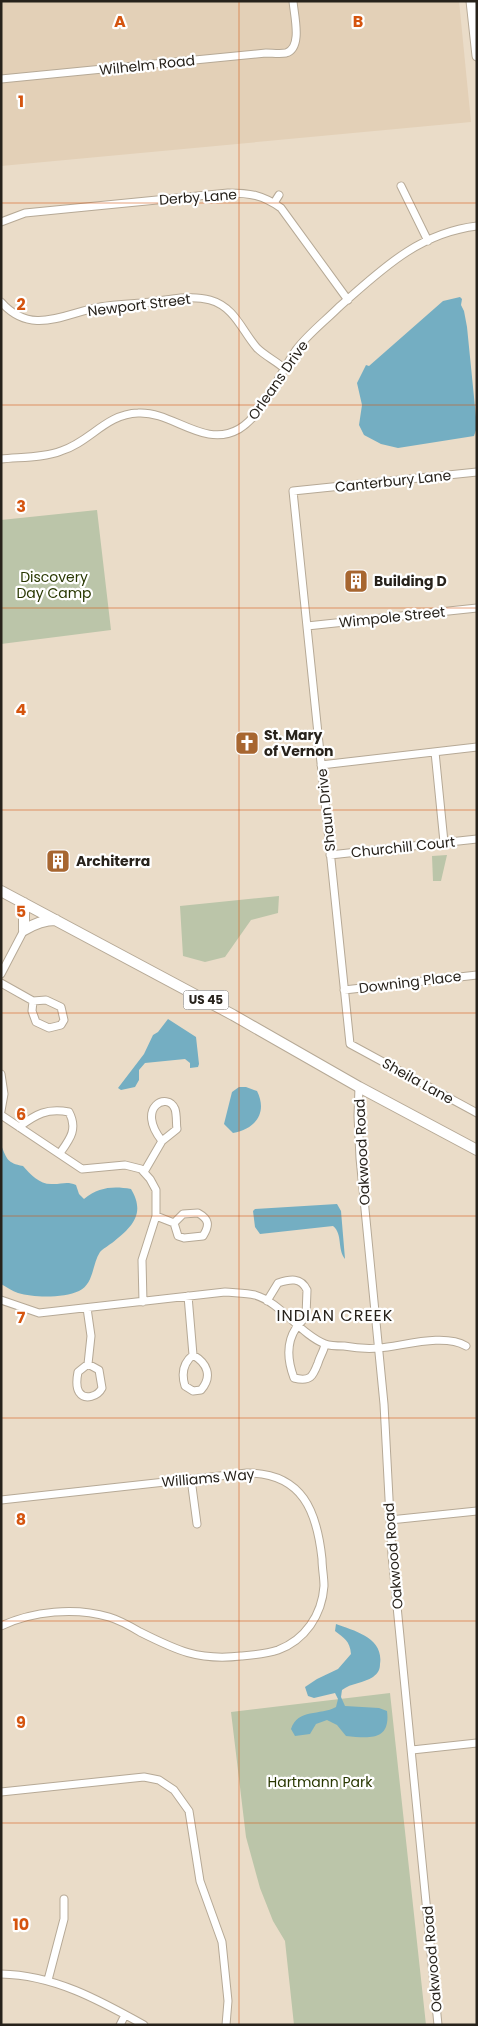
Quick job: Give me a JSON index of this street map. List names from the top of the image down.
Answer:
{
  "streets": {
    "main road": ["US 45"],
    "street": [
      "Wilhelm Road",
      "Derby Lane",
      "Newport Street",
      "Orleans Drive",
      "Canterbury Lane",
      "Wimpole Street",
      "Shaun Drive",
      "Churchill Court",
      "Downing Place",
      "Sheila Lane",
      "Oakwood Road",
      "Williams Way"
    ]
  },
  "crossings": [
    ["Derby Lane", "Orleans Drive"],
    ["Newport Street", "Orleans Drive"],
    ["Canterbury Lane", "Shaun Drive"],
    ["Wimpole Street", "Shaun Drive"],
    ["Shaun Drive", "Churchill Court"],
    ["Shaun Drive", "Downing Place"],
    ["Shaun Drive", "Sheila Lane"],
    ["US 45", "Oakwood Road"]
  ],
  "districts": ["INDIAN CREEK"],
  "parks": ["Discovery Day Camp", "Hartmann Park"],
  "places": {
    "building": ["Building D", "Architerra"],
    "church": ["St. Mary of Vernon"]
  },
  "grid": {
    "columns": ["A", "B"],
    "rows": [
      "1",
      "2",
      "3",
      "4",
      "5",
      "6",
      "7",
      "8",
      "9",
      "10"
    ]
  }
}
